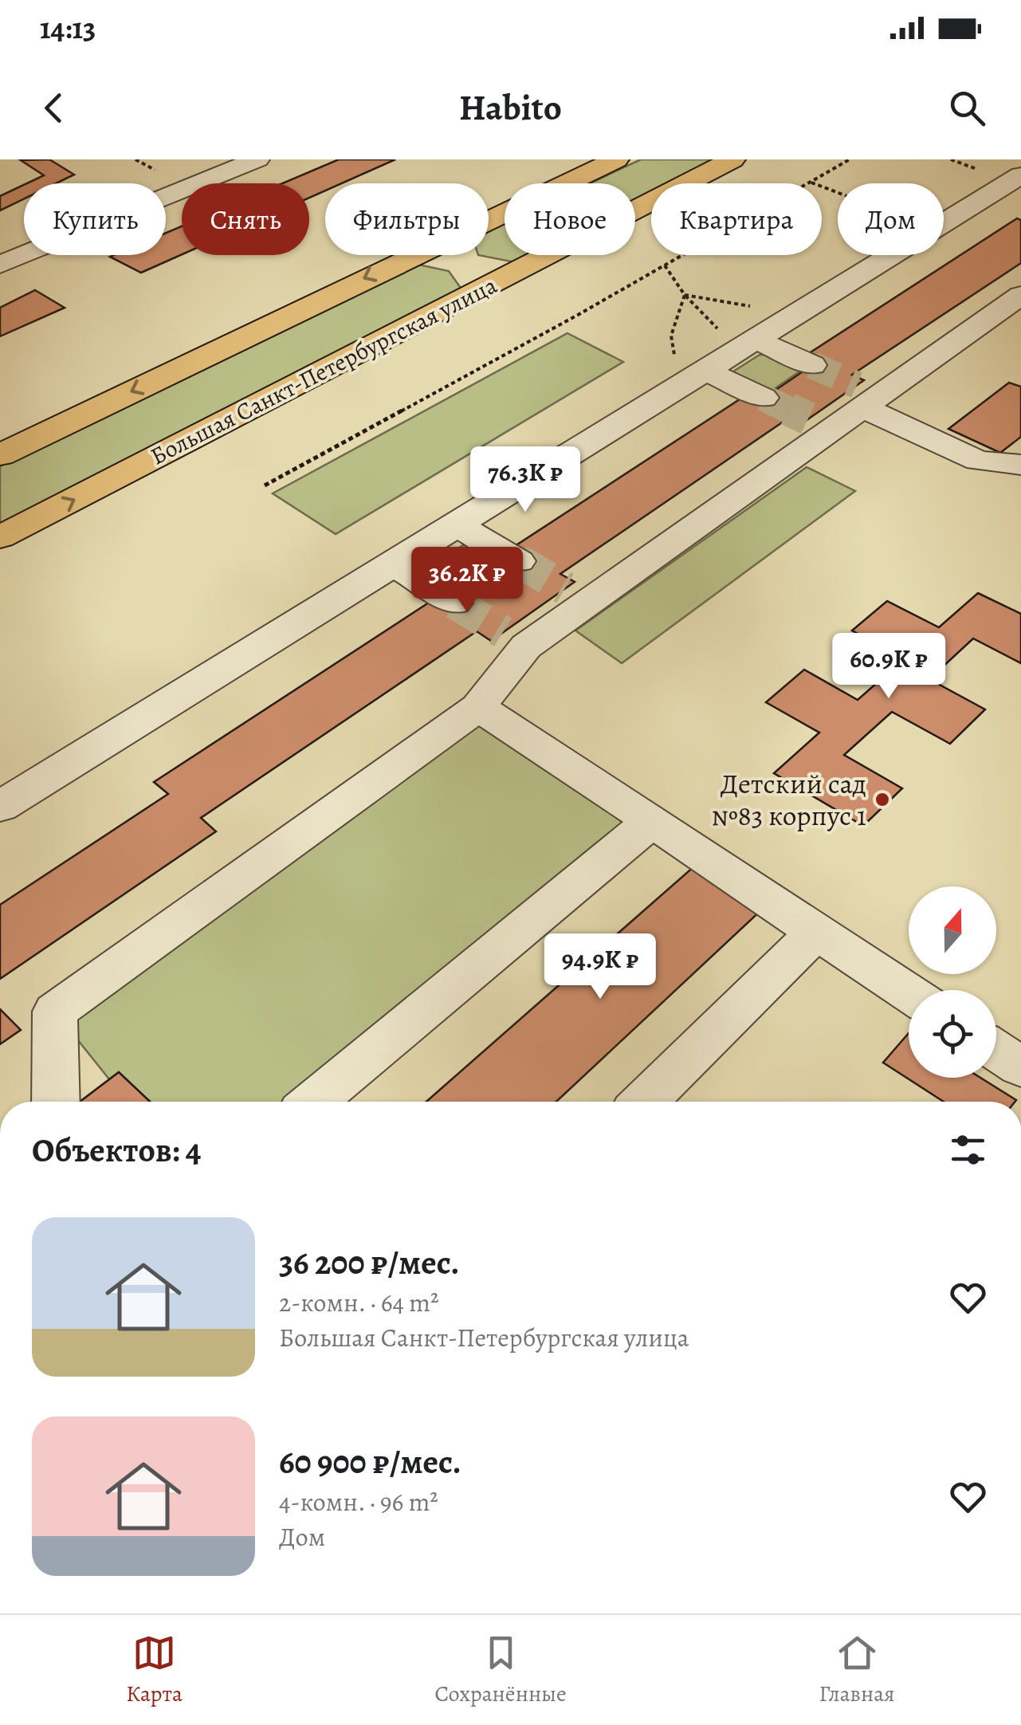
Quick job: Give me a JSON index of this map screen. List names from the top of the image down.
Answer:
{
  "streets": {
    "main road": ["Большая Санкт-Петербургская улица"]
  },
  "places": ["Детский сад №83 корпус 1"],
  "north": "top",
  "page": {
    "status": "14:13",
    "header": "Habito",
    "chip": [
      "Купить",
      "Снять",
      "Фильтры",
      "Новое",
      "Квартира",
      "Дом"
    ],
    "price": [
      "76.3K ₽",
      "36.2K ₽",
      "60.9K ₽",
      "94.9K ₽"
    ],
    "heading": "Объектов: 4",
    "list": [
      {
        "name": "36 200 ₽/мес.",
        "note": "2-комн. · 64 m² · Большая Санкт-Петербургская улица"
      },
      {
        "name": "60 900 ₽/мес.",
        "note": "4-комн. · 96 m² · Дом"
      }
    ],
    "tabs": ["Карта", "Сохранённые", "Главная"]
  }
}
